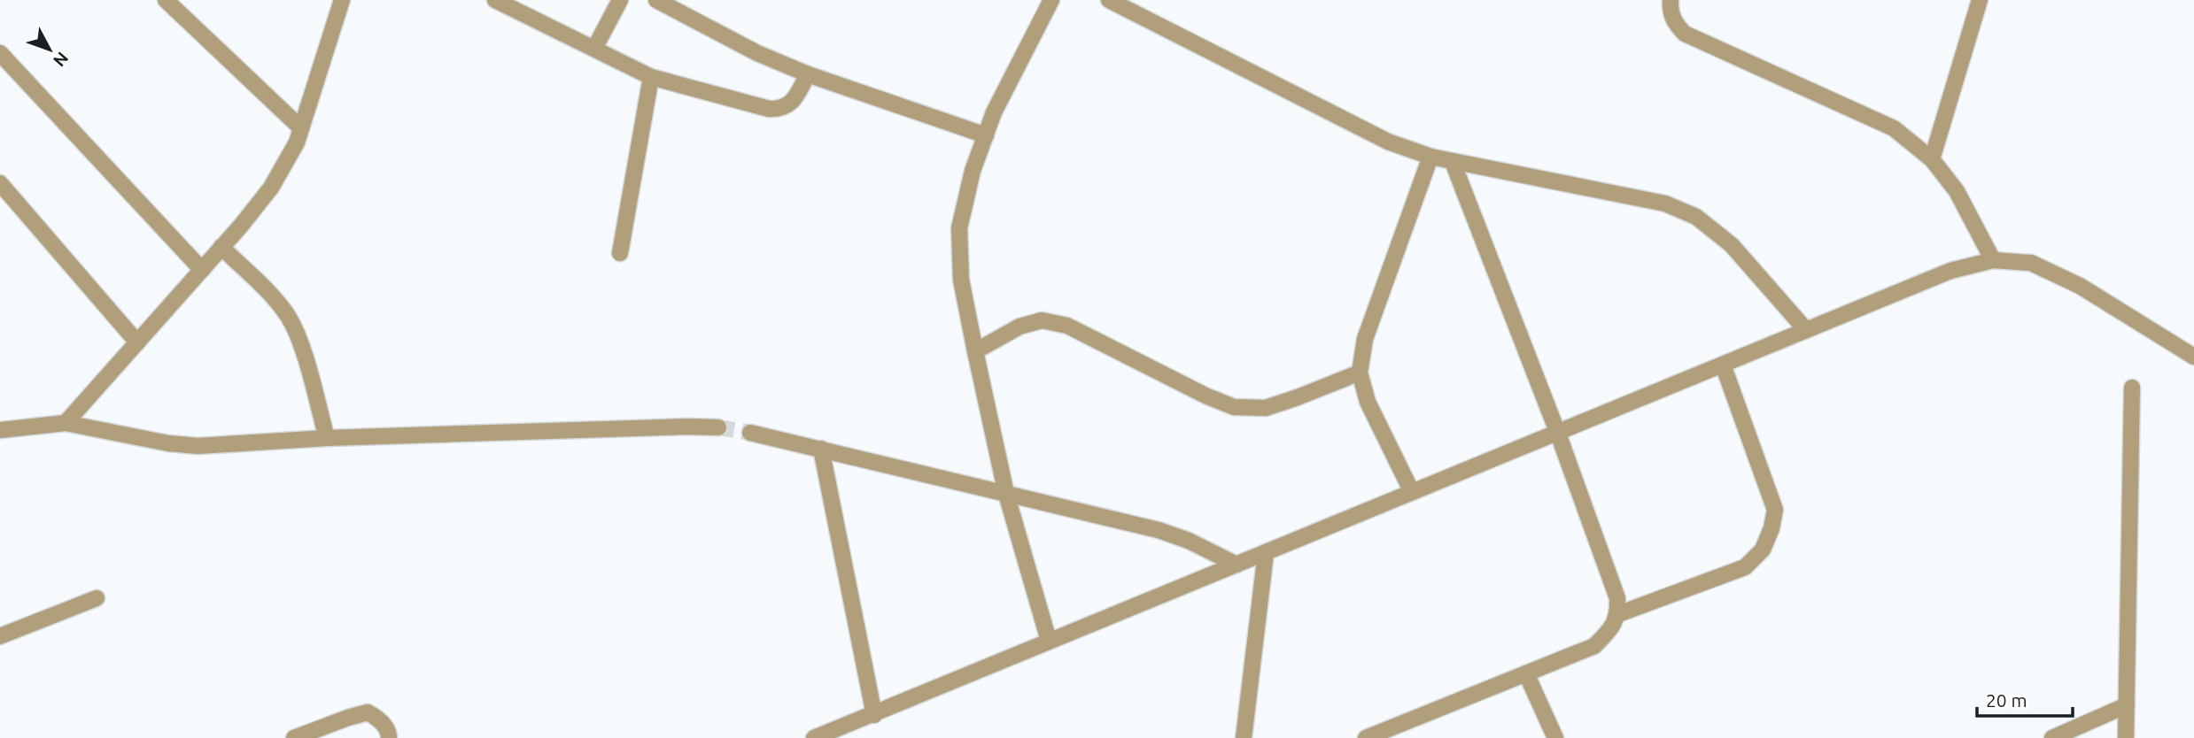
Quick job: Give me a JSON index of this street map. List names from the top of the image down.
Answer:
{
  "scale_bar": "20 m",
  "north": "bottom right"
}
